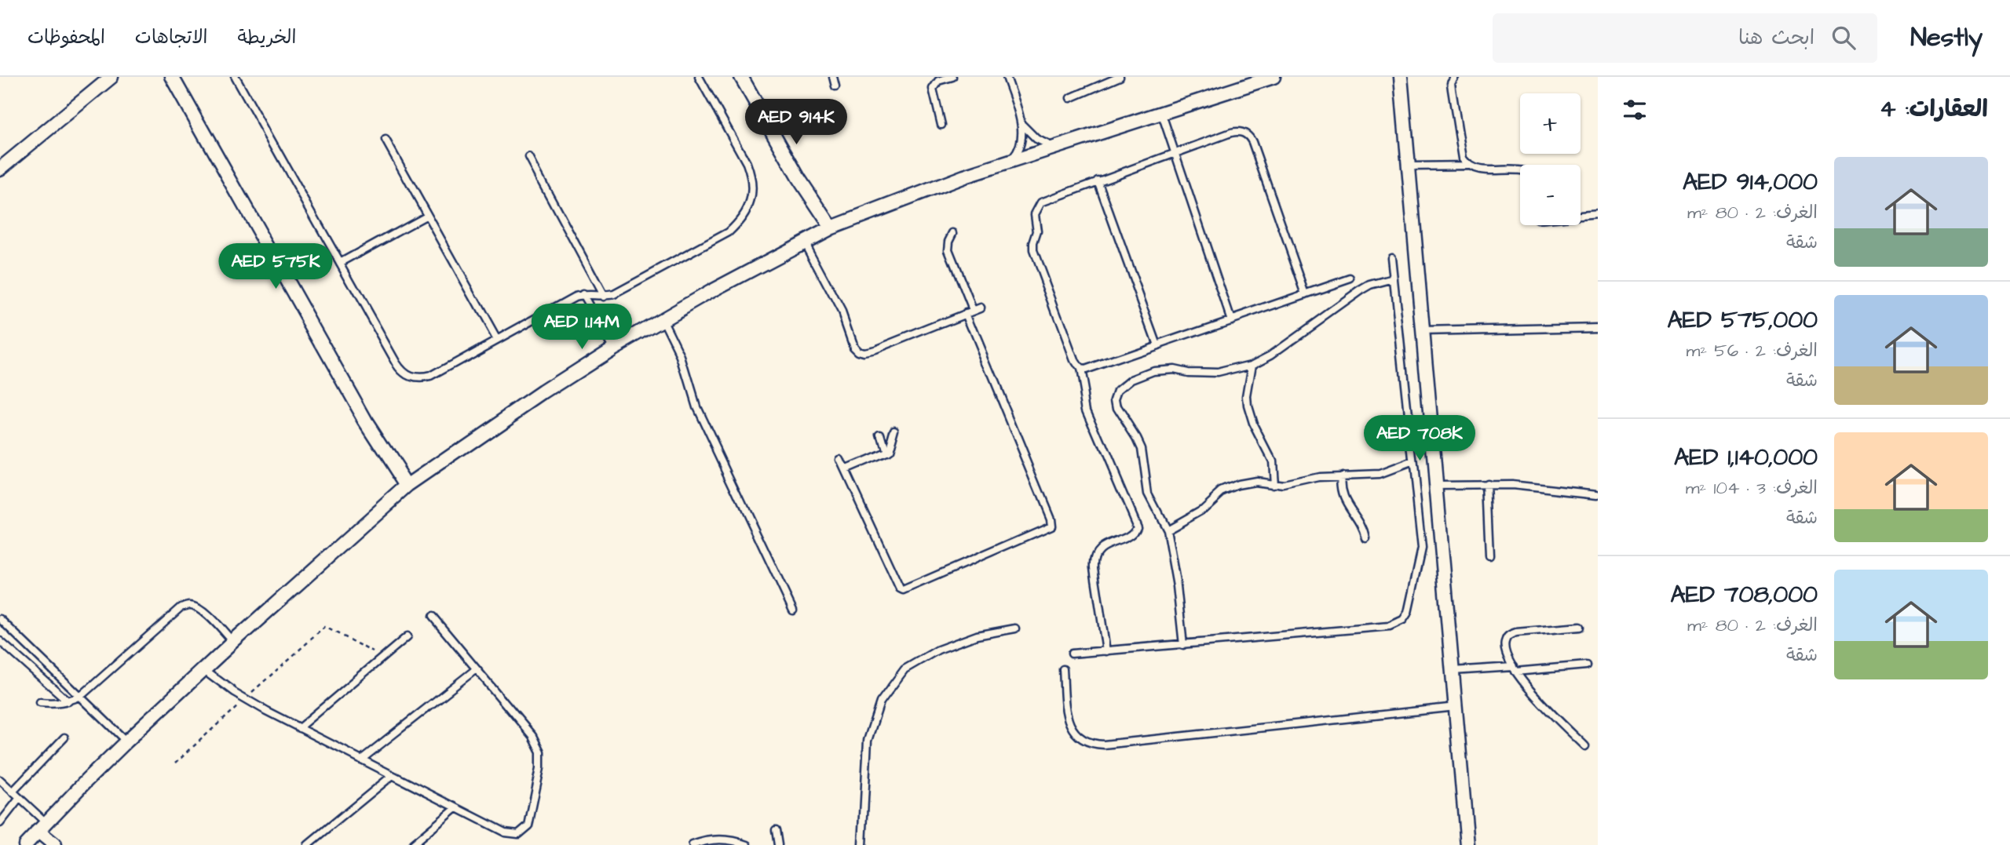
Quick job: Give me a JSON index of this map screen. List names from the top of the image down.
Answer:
{
  "page": {
    "header": "Nestly",
    "search": "ابحث هنا",
    "nav": ["الخريطة", "الاتجاهات", "المحفوظات"],
    "heading": "العقارات: 4",
    "map_buttons": ["+", "−"],
    "price": [
      "AED 914K",
      "AED 575K",
      "AED 1.14M",
      "AED 708K"
    ],
    "list": [
      {
        "name": "AED 914,000",
        "note": "الغرف: 2 · 80 m² · شقة"
      },
      {
        "name": "AED 575,000",
        "note": "الغرف: 2 · 56 m² · شقة"
      },
      {
        "name": "AED 1,140,000",
        "note": "الغرف: 3 · 104 m² · شقة"
      },
      {
        "name": "AED 708,000",
        "note": "الغرف: 2 · 80 m² · شقة"
      }
    ]
  }
}
